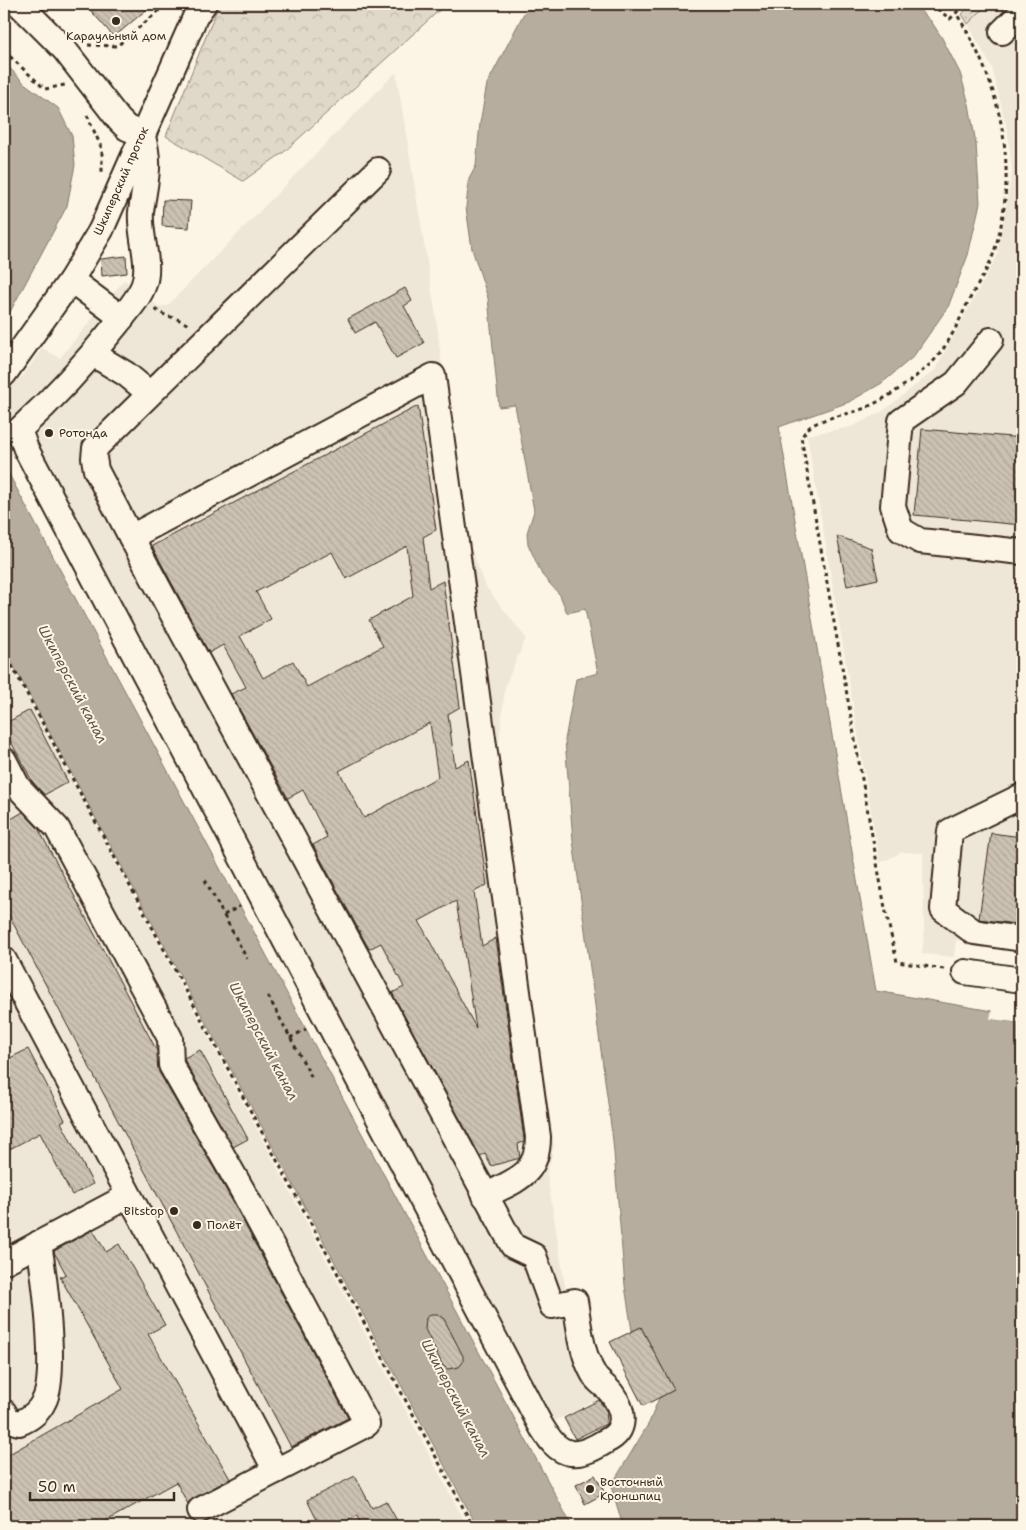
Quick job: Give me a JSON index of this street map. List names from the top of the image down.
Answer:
{
  "streets": {
    "street": ["Шкиперский проток"]
  },
  "water": ["Шкиперский канал"],
  "places": [
    "Караульный дом",
    "Ротонда",
    "Bitstop",
    "Полёт",
    "Восточный Кроншпиц"
  ],
  "scale_bar": "50 m"
}
